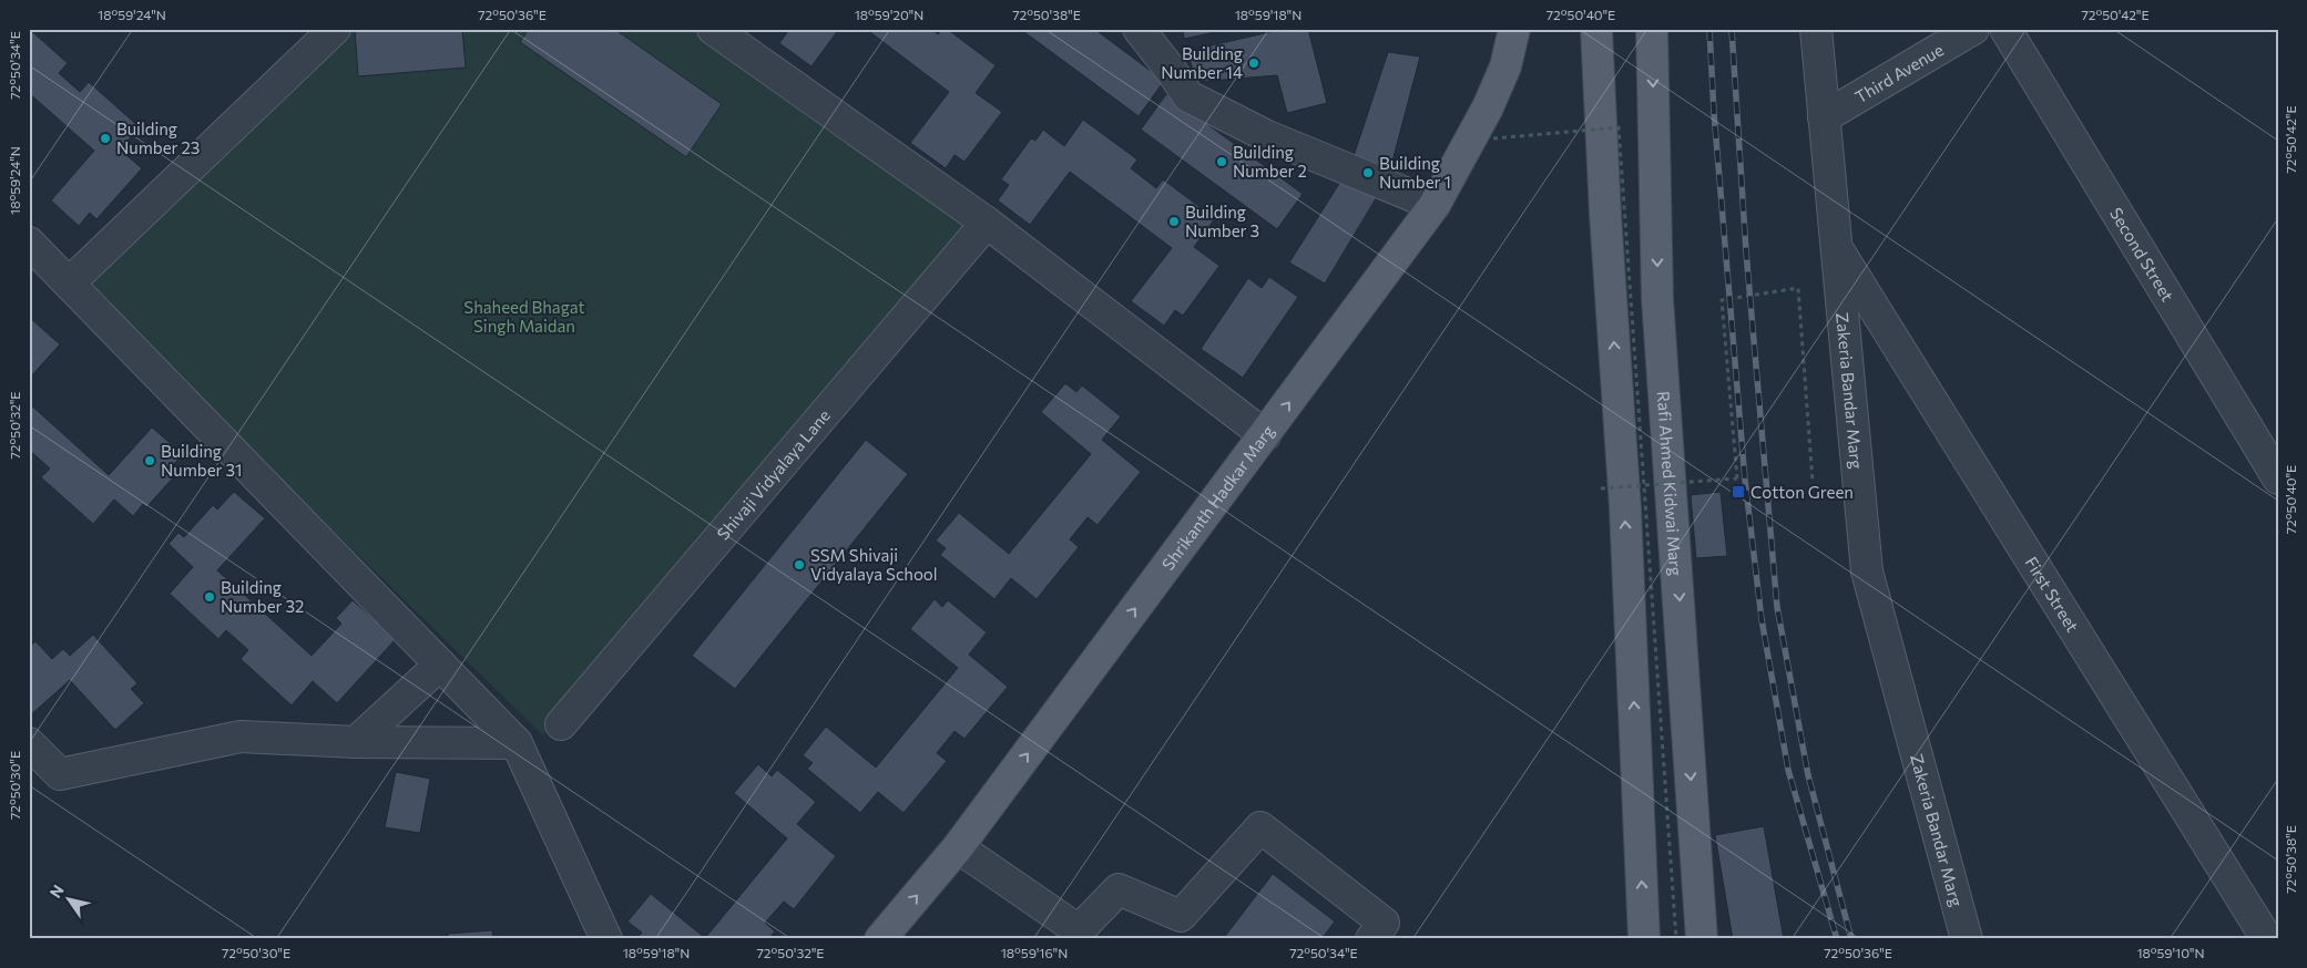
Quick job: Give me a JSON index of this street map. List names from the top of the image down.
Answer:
{
  "streets": {
    "main road": ["Rafi Ahmed Kidwai Marg", "Shrikanth Hadkar Marg"],
    "street": [
      "Third Avenue",
      "Second Street",
      "Zakeria Bandar Marg",
      "Shivaji Vidyalaya Lane",
      "First Street"
    ]
  },
  "crossings": [
    ["Third Avenue", "Zakeria Bandar Marg"],
    ["Zakeria Bandar Marg", "First Street"]
  ],
  "one_way": ["Shrikanth Hadkar Marg"],
  "parks": ["Shaheed Bhagat Singh Maidan"],
  "places": {
    "other": [
      "Building Number 14",
      "Building Number 23",
      "Building Number 2",
      "Building Number 1",
      "Building Number 3",
      "Building Number 31",
      "SSM Shivaji Vidyalaya School",
      "Building Number 32"
    ],
    "transit": ["Cotton Green"]
  },
  "north": "top left",
  "coordinates": [
    "18°59'24\"N",
    "72°50'36\"E",
    "18°59'20\"N",
    "72°50'38\"E",
    "18°59'18\"N",
    "72°50'40\"E",
    "72°50'42\"E",
    "72°50'34\"E",
    "72°50'32\"E",
    "72°50'30\"E",
    "18°59'16\"N",
    "18°59'10\"N"
  ]
}
